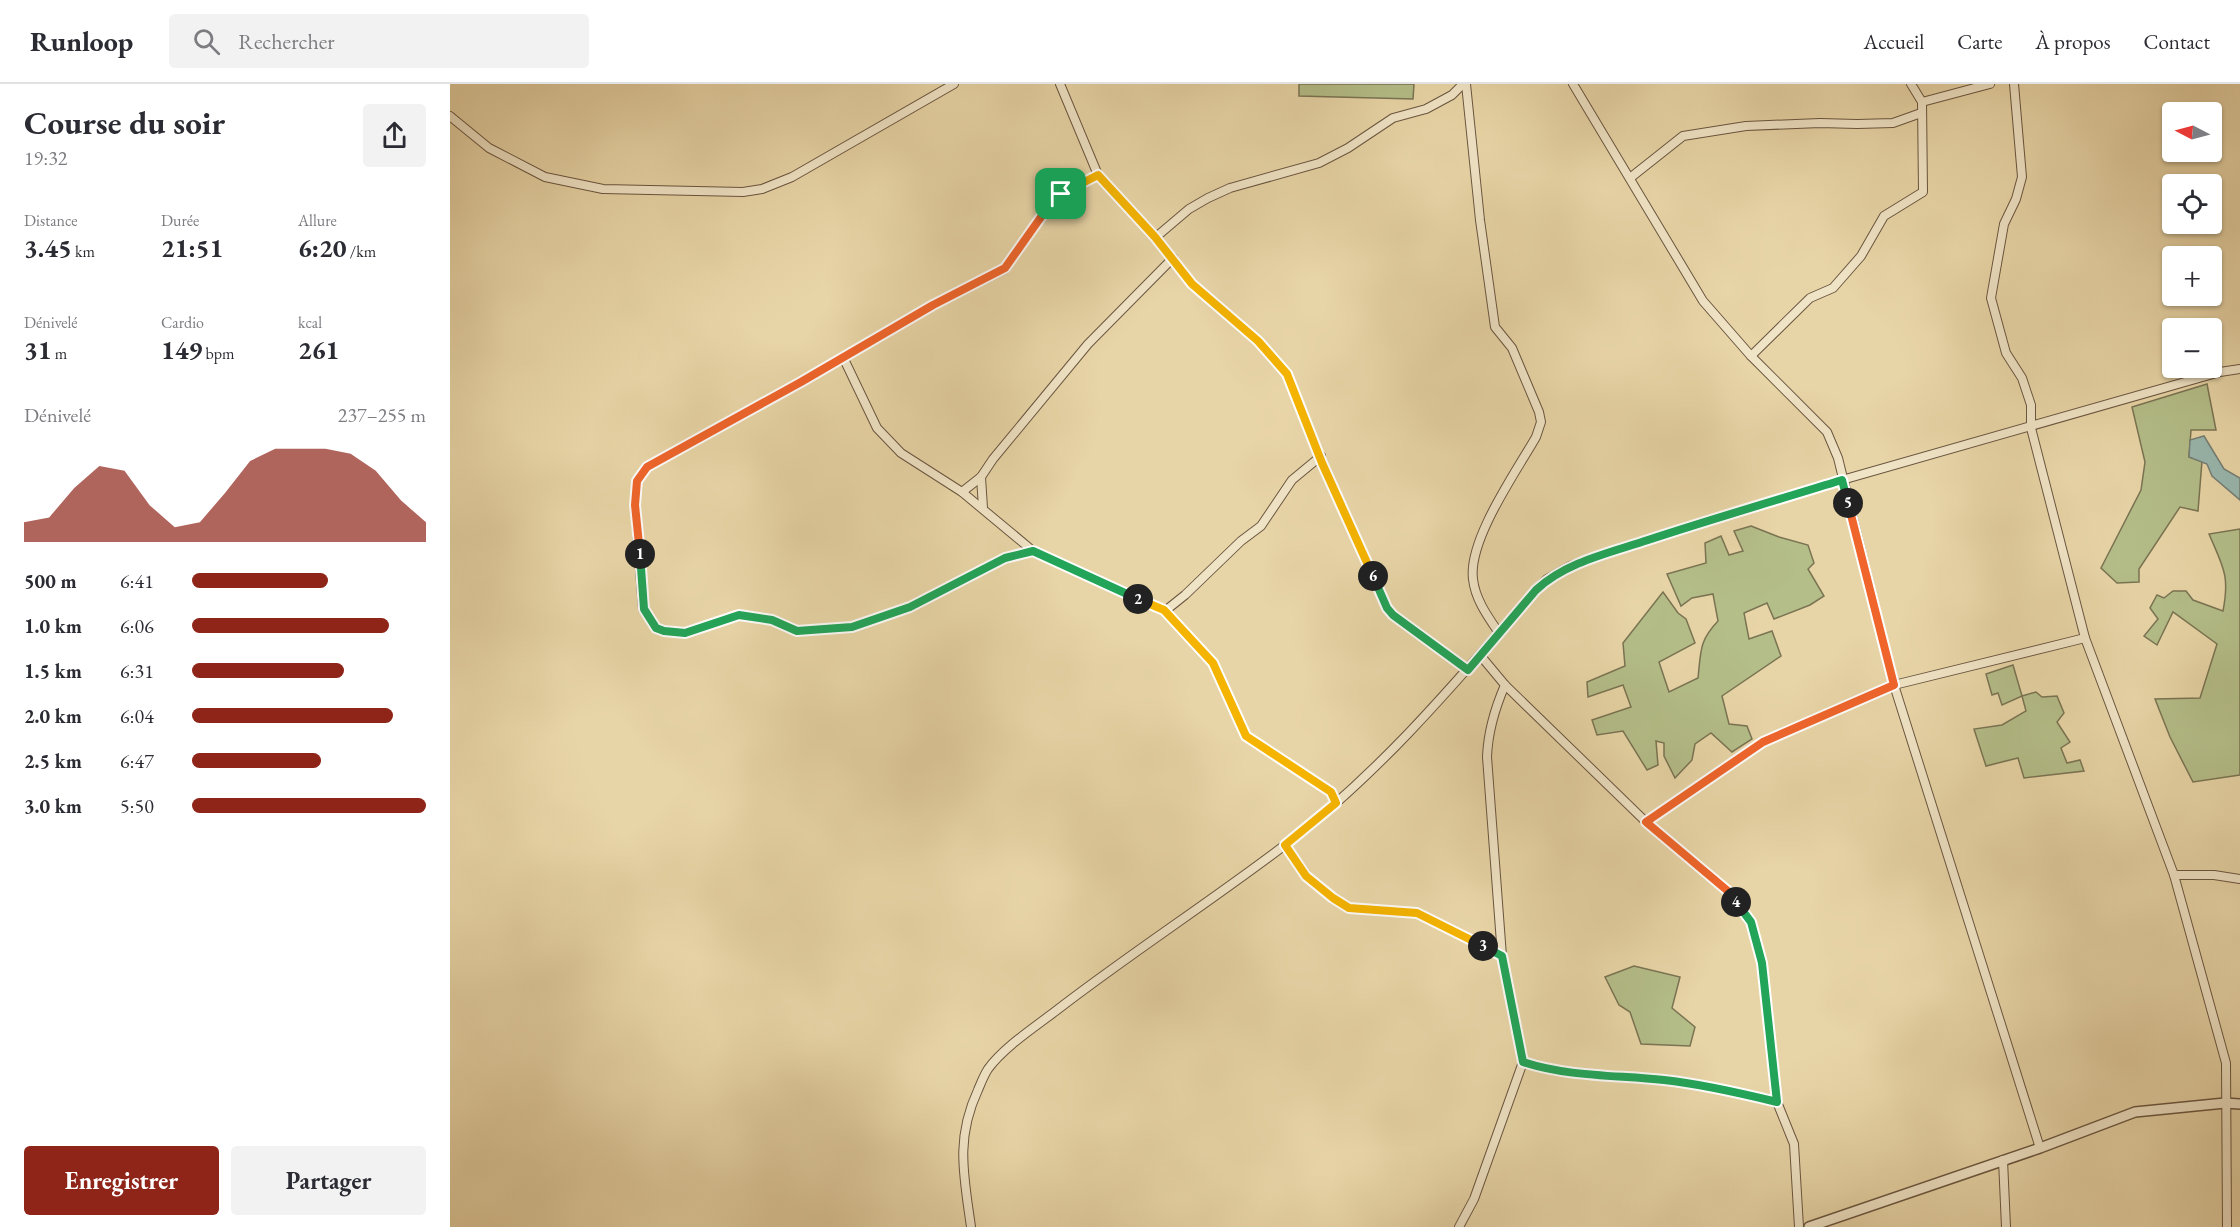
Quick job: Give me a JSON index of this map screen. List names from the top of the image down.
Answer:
{
  "north": "left",
  "page": {
    "header": "Runloop",
    "search": "Rechercher",
    "nav": [
      "Accueil",
      "Carte",
      "À propos",
      "Contact"
    ],
    "heading": ["Course du soir", "19:32"],
    "map_buttons": ["+", "−"],
    "stats": [
      ["Distance", "3.45 km"],
      ["Durée", "21:51"],
      ["Allure", "6:20 /km"],
      ["Dénivelé", "31 m"],
      ["Cardio", "149 bpm"],
      ["kcal", "261"]
    ],
    "chart": ["Dénivelé", "237–255 m"],
    "pins": [
      "5",
      "1",
      "6",
      "2",
      "4",
      "3"
    ],
    "list": [
      {
        "name": "500 m",
        "note": "6:41"
      },
      {
        "name": "1.0 km",
        "note": "6:06"
      },
      {
        "name": "1.5 km",
        "note": "6:31"
      },
      {
        "name": "2.0 km",
        "note": "6:04"
      },
      {
        "name": "2.5 km",
        "note": "6:47"
      },
      {
        "name": "3.0 km",
        "note": "5:50"
      }
    ],
    "buttons": ["Enregistrer", "Partager"]
  }
}
